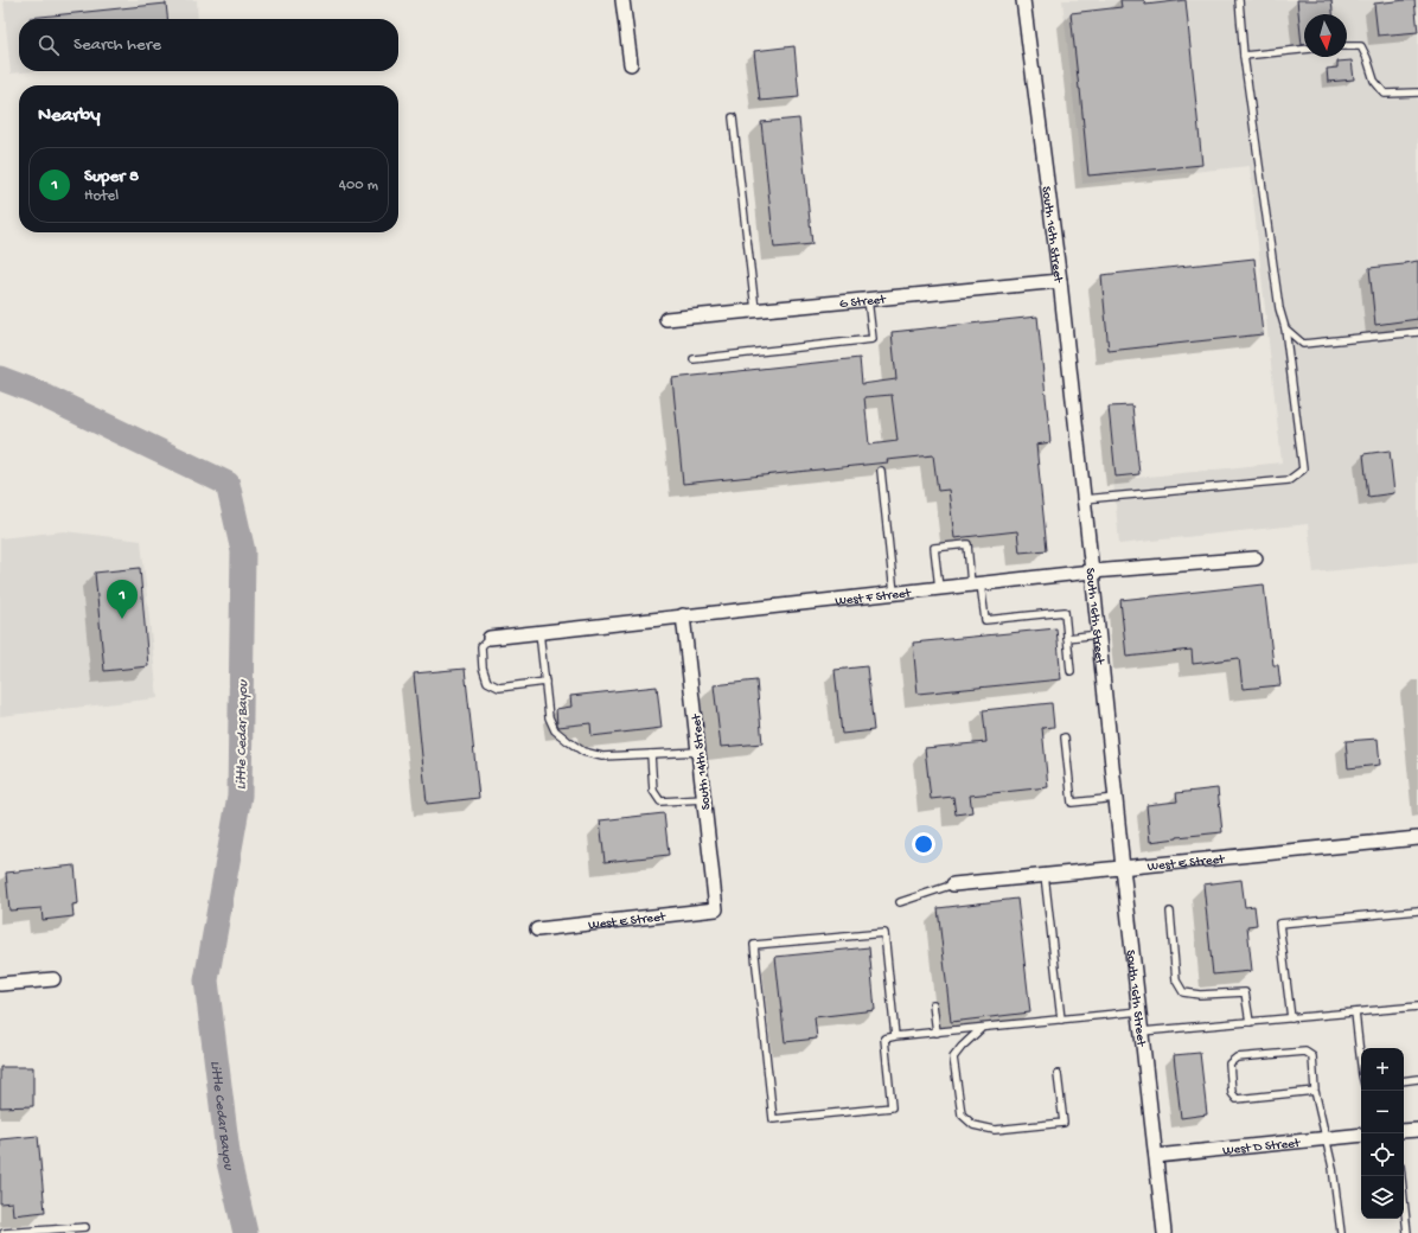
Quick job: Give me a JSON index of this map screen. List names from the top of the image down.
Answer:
{
  "streets": {
    "street": [
      "South 16th Street",
      "G Street",
      "West F Street",
      "South 14th Street",
      "West E Street",
      "West D Street"
    ]
  },
  "crossings": [
    ["South 16th Street", "G Street"],
    ["South 16th Street", "West F Street"],
    ["South 16th Street", "West E Street"],
    ["South 16th Street", "West D Street"],
    ["West F Street", "South 14th Street"],
    ["South 14th Street", "West E Street"]
  ],
  "water": ["Little Cedar Bayou"],
  "north": "bottom",
  "page": {
    "search": "Search here",
    "heading": "Nearby",
    "list": [
      {
        "mark": "1",
        "name": "Super 8",
        "note": "Hotel",
        "value": "400 m"
      }
    ],
    "pins": "1",
    "map_buttons": ["+", "−"]
  }
}
